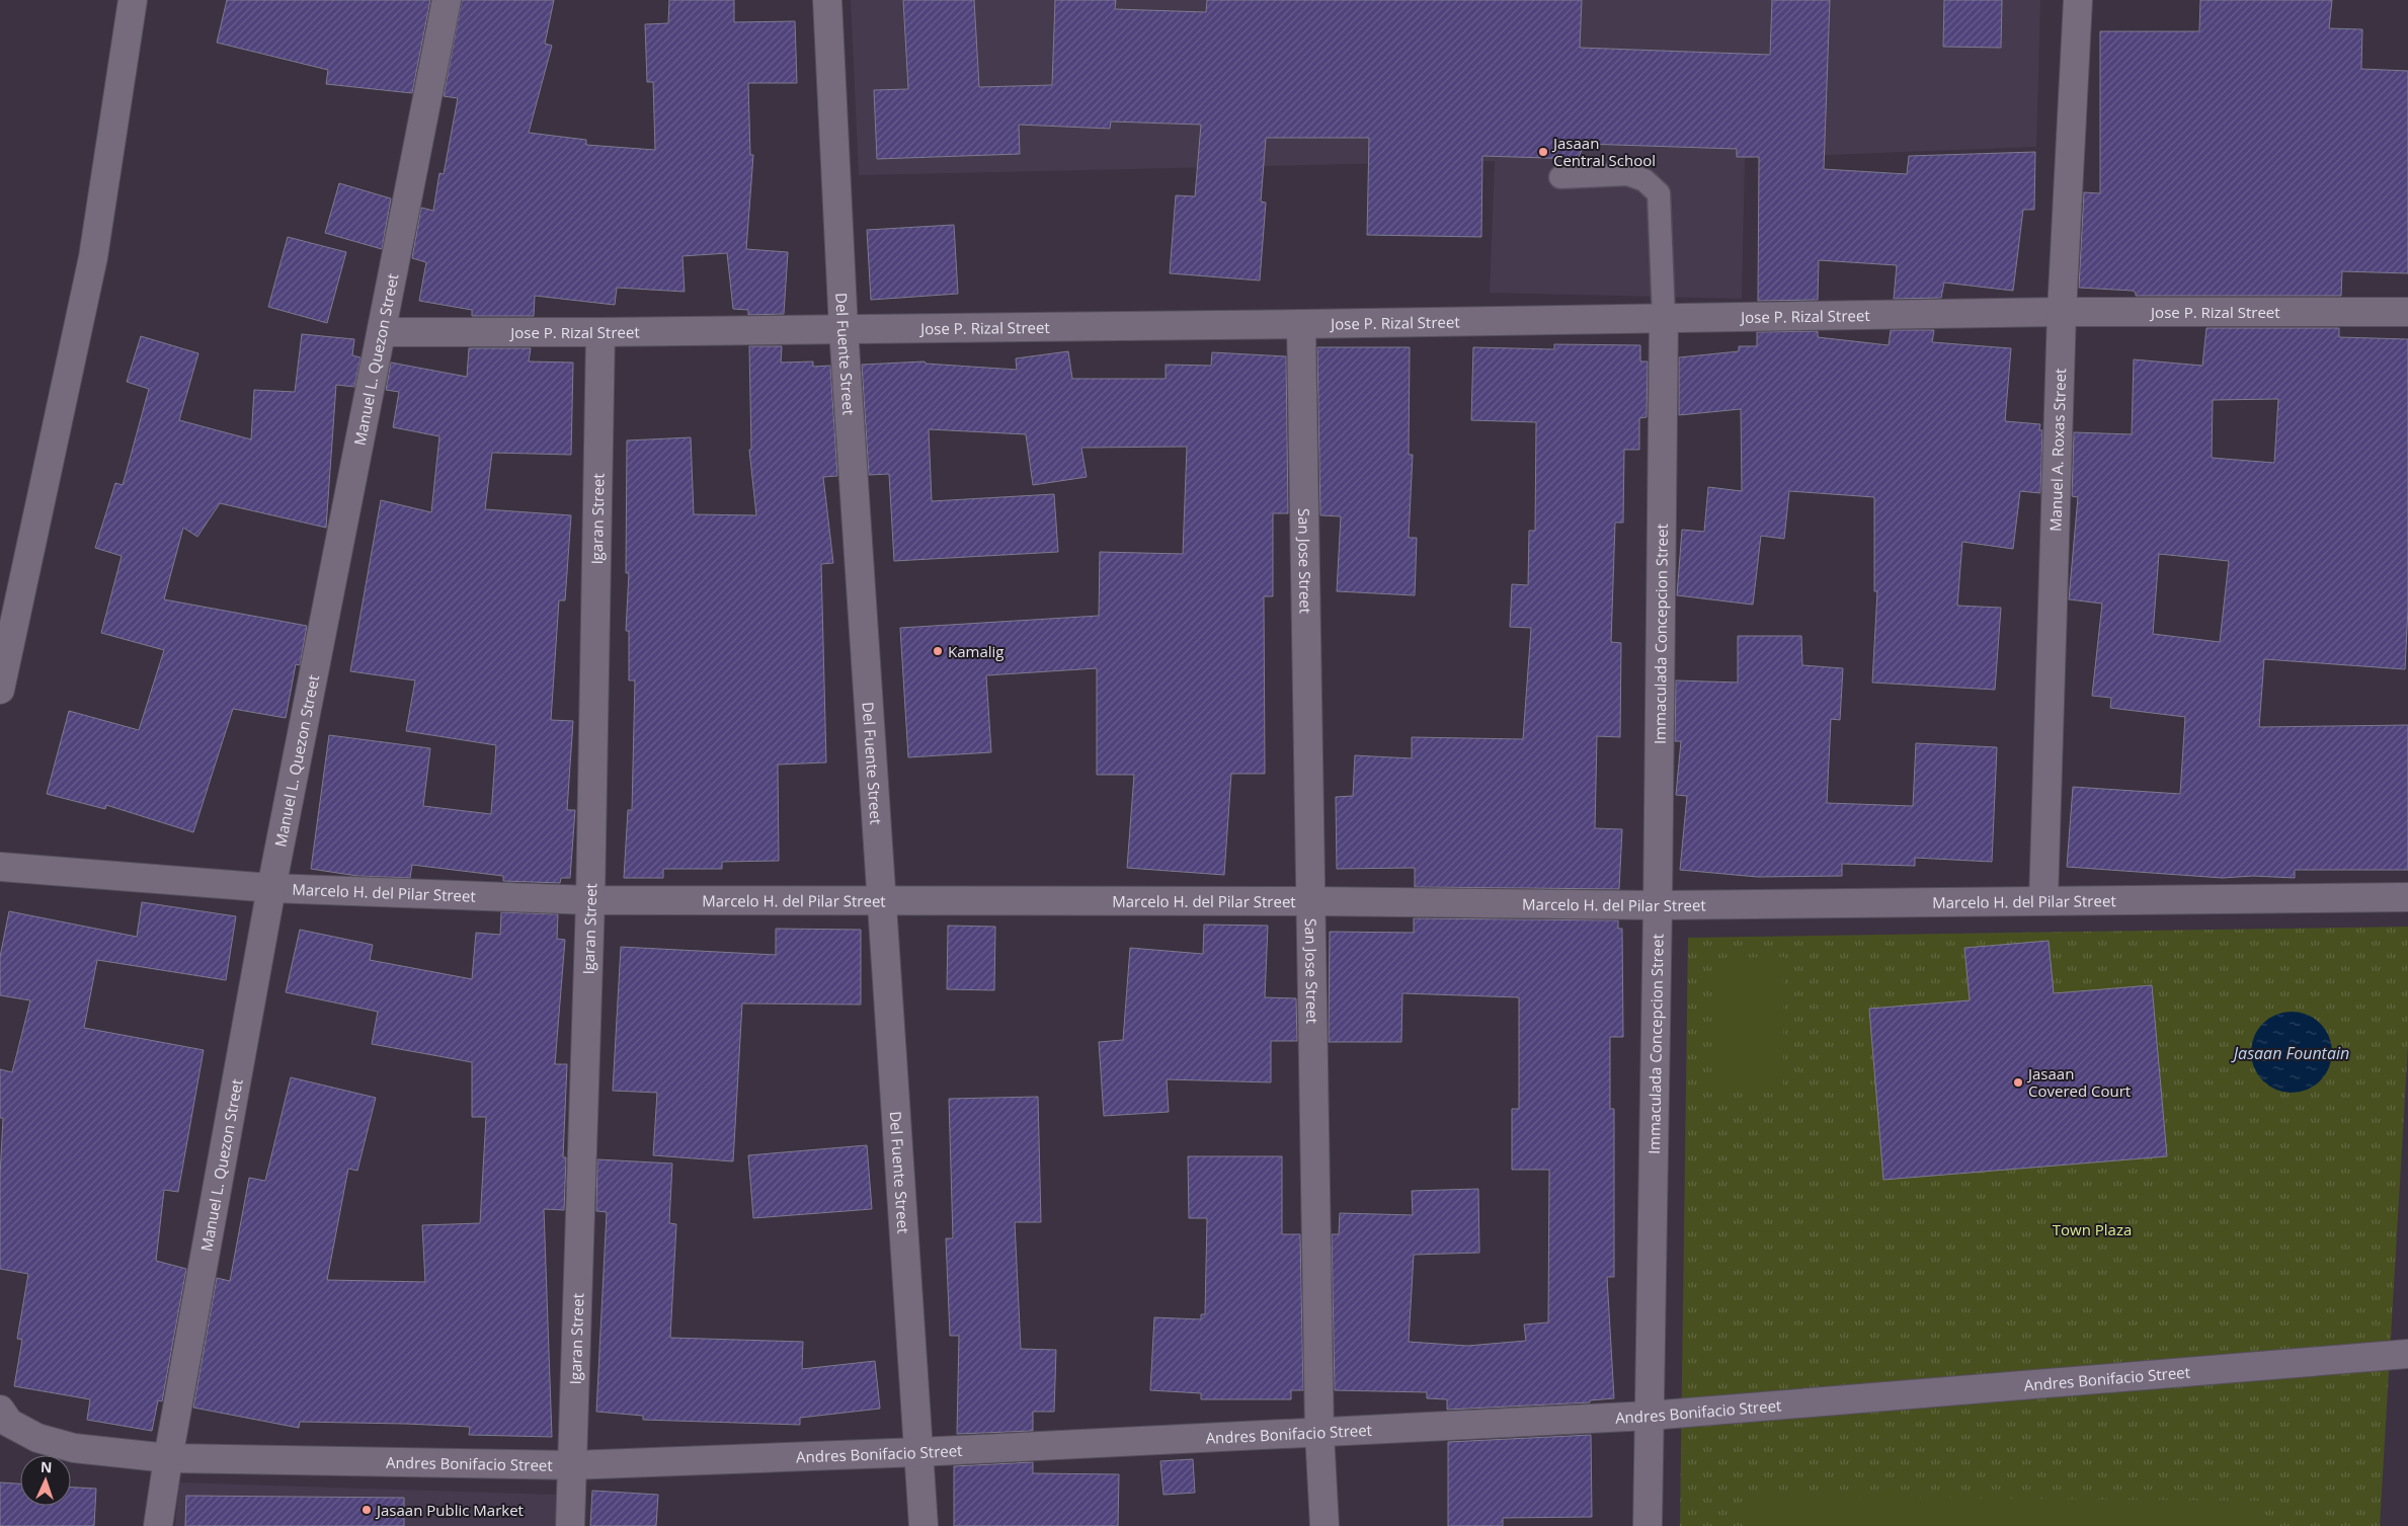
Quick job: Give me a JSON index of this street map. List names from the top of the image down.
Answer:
{
  "streets": {
    "street": [
      "Jose P. Rizal Street",
      "Del Fuente Street",
      "Manuel L. Quezon Street",
      "Manuel A. Roxas Street",
      "Igaran Street",
      "San Jose Street",
      "Immaculada Concepcion Street",
      "Marcelo H. del Pilar Street",
      "Andres Bonifacio Street"
    ]
  },
  "crossings": [
    ["Jose P. Rizal Street", "Del Fuente Street"],
    ["Jose P. Rizal Street", "Manuel L. Quezon Street"],
    ["Jose P. Rizal Street", "Manuel A. Roxas Street"],
    ["Jose P. Rizal Street", "Igaran Street"],
    ["Jose P. Rizal Street", "San Jose Street"],
    ["Jose P. Rizal Street", "Immaculada Concepcion Street"],
    ["Del Fuente Street", "Marcelo H. del Pilar Street"],
    ["Del Fuente Street", "Andres Bonifacio Street"],
    ["Manuel L. Quezon Street", "Marcelo H. del Pilar Street"],
    ["Manuel L. Quezon Street", "Andres Bonifacio Street"],
    ["Manuel A. Roxas Street", "Marcelo H. del Pilar Street"],
    ["Igaran Street", "Marcelo H. del Pilar Street"],
    ["Igaran Street", "Andres Bonifacio Street"],
    ["San Jose Street", "Marcelo H. del Pilar Street"],
    ["San Jose Street", "Andres Bonifacio Street"],
    ["Immaculada Concepcion Street", "Marcelo H. del Pilar Street"],
    ["Immaculada Concepcion Street", "Andres Bonifacio Street"]
  ],
  "water": ["Jasaan Fountain"],
  "parks": ["Town Plaza"],
  "places": [
    "Jasaan Central School",
    "Kamalig",
    "Jasaan Covered Court",
    "Jasaan Public Market"
  ],
  "north": "top"
}
